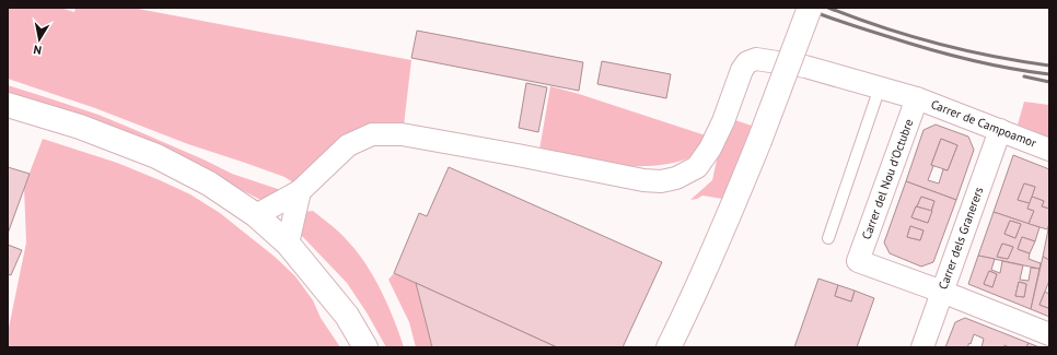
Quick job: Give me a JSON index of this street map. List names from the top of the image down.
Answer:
{
  "streets": {
    "street": ["Carrer de Campoamor", "Carrer del Nou d'Octubre", "Carrer dels Granerers"]
  },
  "crossings": [
    ["Carrer de Campoamor", "Carrer del Nou d'Octubre"],
    ["Carrer de Campoamor", "Carrer dels Granerers"],
    ["Carrer del Nou d'Octubre", "Carrer dels Granerers"]
  ],
  "north": "bottom"
}
